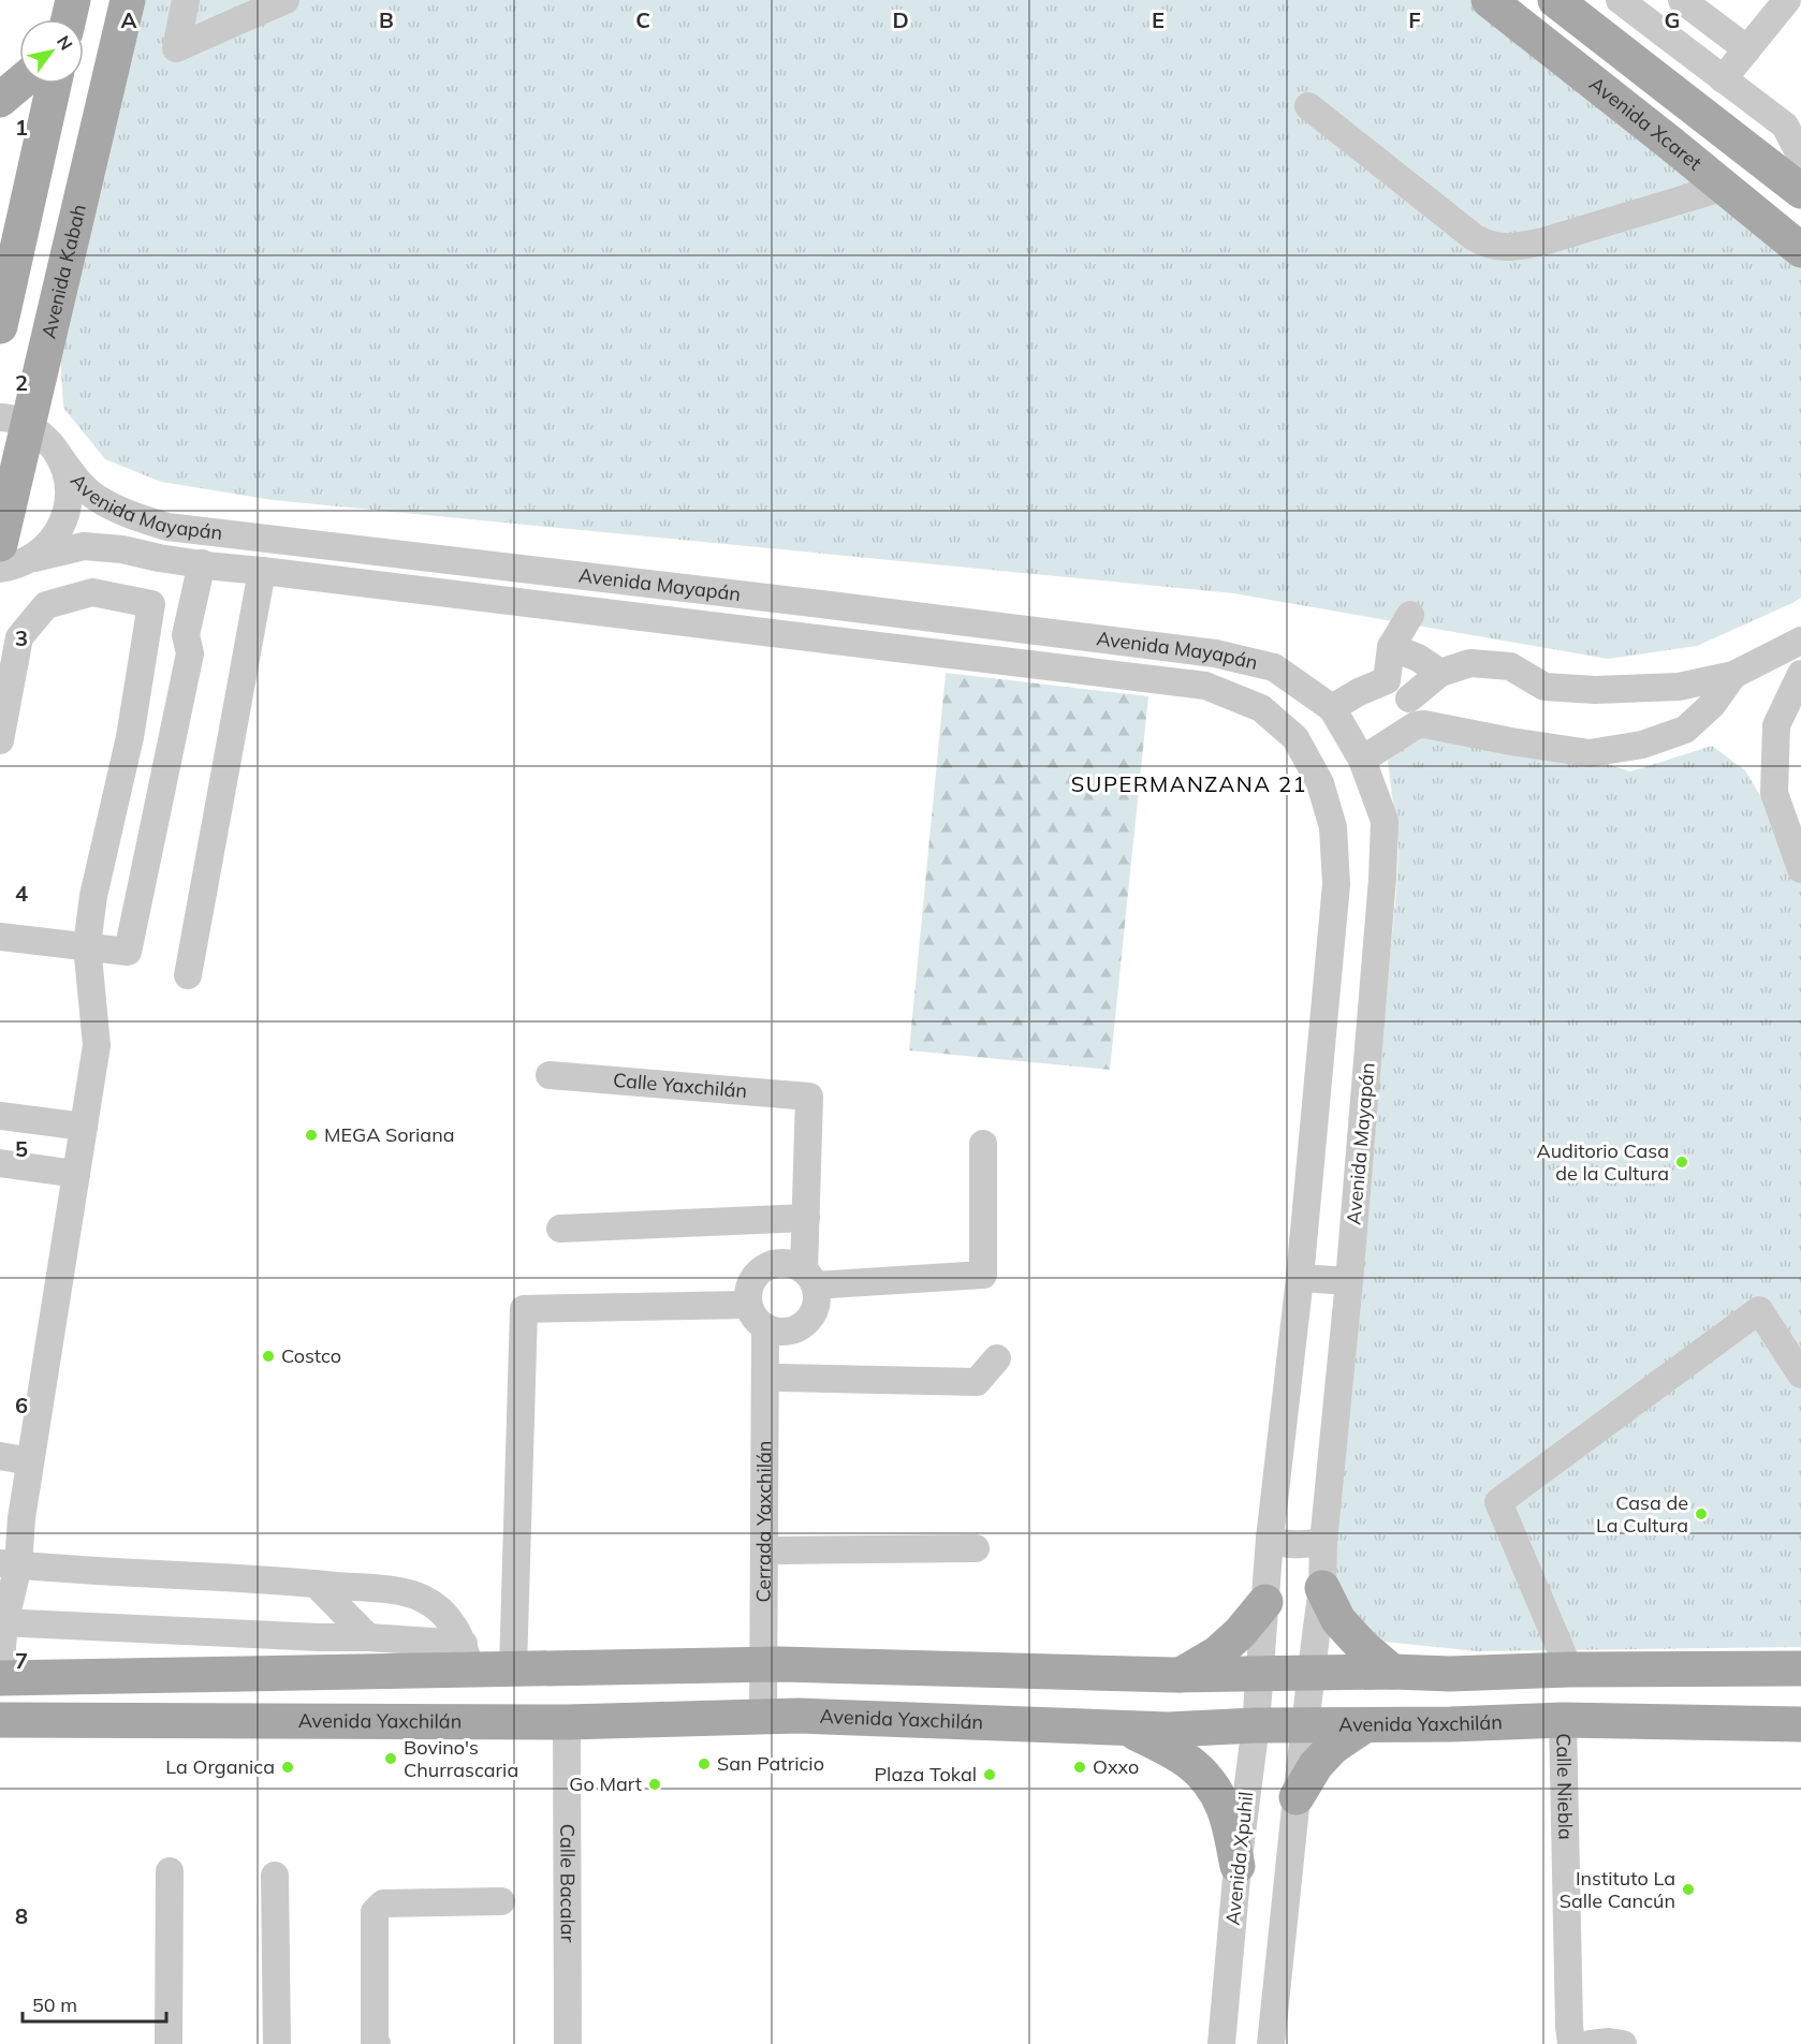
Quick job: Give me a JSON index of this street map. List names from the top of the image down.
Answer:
{
  "streets": {
    "main road": ["Avenida Xcaret", "Avenida Kabah", "Avenida Yaxchilán"],
    "street": [
      "Avenida Mayapán",
      "Calle Yaxchilán",
      "Cerrada Yaxchilán",
      "Calle Niebla",
      "Avenida Xpuhil",
      "Calle Bacalar"
    ]
  },
  "crossings": [
    ["Avenida Kabah", "Avenida Mayapán"],
    ["Avenida Mayapán", "Avenida Xpuhil"],
    ["Cerrada Yaxchilán", "Avenida Yaxchilán"],
    ["Avenida Yaxchilán", "Calle Niebla"],
    ["Avenida Yaxchilán", "Avenida Xpuhil"],
    ["Avenida Yaxchilán", "Calle Bacalar"]
  ],
  "districts": ["SUPERMANZANA 21"],
  "places": [
    "MEGA Soriana",
    "Auditorio Casa de la Cultura",
    "Costco",
    "Casa de La Cultura",
    "Bovino's Churrascaria",
    "San Patricio",
    "La Organica",
    "Oxxo",
    "Plaza Tokal",
    "Go Mart",
    "Instituto La Salle Cancún"
  ],
  "scale_bar": "50 m",
  "north": "top right",
  "grid": {
    "columns": [
      "A",
      "B",
      "C",
      "D",
      "E",
      "F",
      "G"
    ],
    "rows": [
      "1",
      "2",
      "3",
      "4",
      "5",
      "6",
      "7",
      "8"
    ]
  }
}
